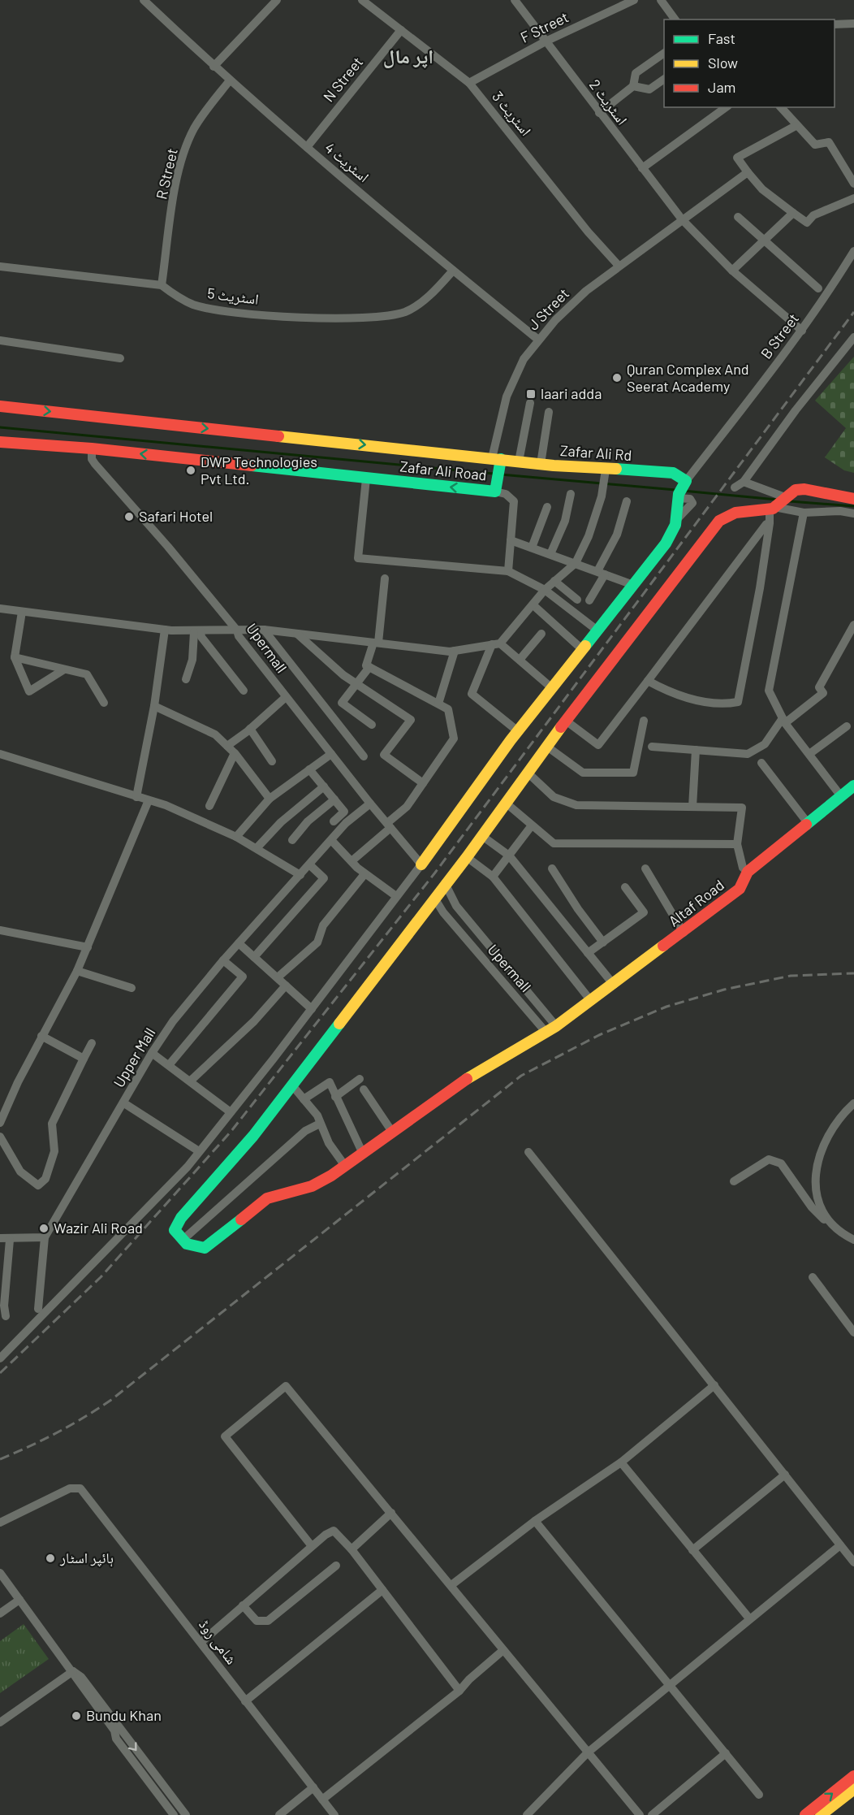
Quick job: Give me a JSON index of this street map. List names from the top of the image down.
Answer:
{
  "streets": {
    "street": [
      "F Street",
      "N Street",
      "اسٹریٹ 2",
      "اسٹریٹ 3",
      "اسٹریٹ 4",
      "R Street",
      "اسٹریٹ 5",
      "J Street",
      "B Street",
      "Zafar Ali Rd",
      "Zafar Ali Road",
      "Upermall",
      "Altaf Road",
      "Upper Mall",
      "شامی روڈ"
    ]
  },
  "crossings": [
    ["F Street", "اسٹریٹ 2"],
    ["F Street", "اسٹریٹ 3"],
    ["N Street", "اسٹریٹ 3"],
    ["N Street", "اسٹریٹ 4"],
    ["اسٹریٹ 2", "J Street"],
    ["اسٹریٹ 2", "B Street"],
    ["اسٹریٹ 3", "J Street"],
    ["اسٹریٹ 4", "R Street"],
    ["اسٹریٹ 4", "اسٹریٹ 5"],
    ["اسٹریٹ 4", "J Street"],
    ["R Street", "اسٹریٹ 5"],
    ["J Street", "Zafar Ali Rd"],
    ["J Street", "Zafar Ali Road"],
    ["B Street", "Zafar Ali Rd"],
    ["Zafar Ali Rd", "Zafar Ali Road"],
    ["Zafar Ali Road", "Upermall"],
    ["Upermall", "Altaf Road"],
    ["Upermall", "Upper Mall"]
  ],
  "districts": ["اپر مال"],
  "places": {
    "other": [
      "Quran Complex And Seerat Academy",
      "DWP Technologies Pvt Ltd.",
      "Safari Hotel",
      "Wazir Ali Road",
      "ہائپر اسٹار",
      "Bundu Khan"
    ],
    "transit": ["laari adda"]
  },
  "legend": ["Fast", "Slow", "Jam"]
}
